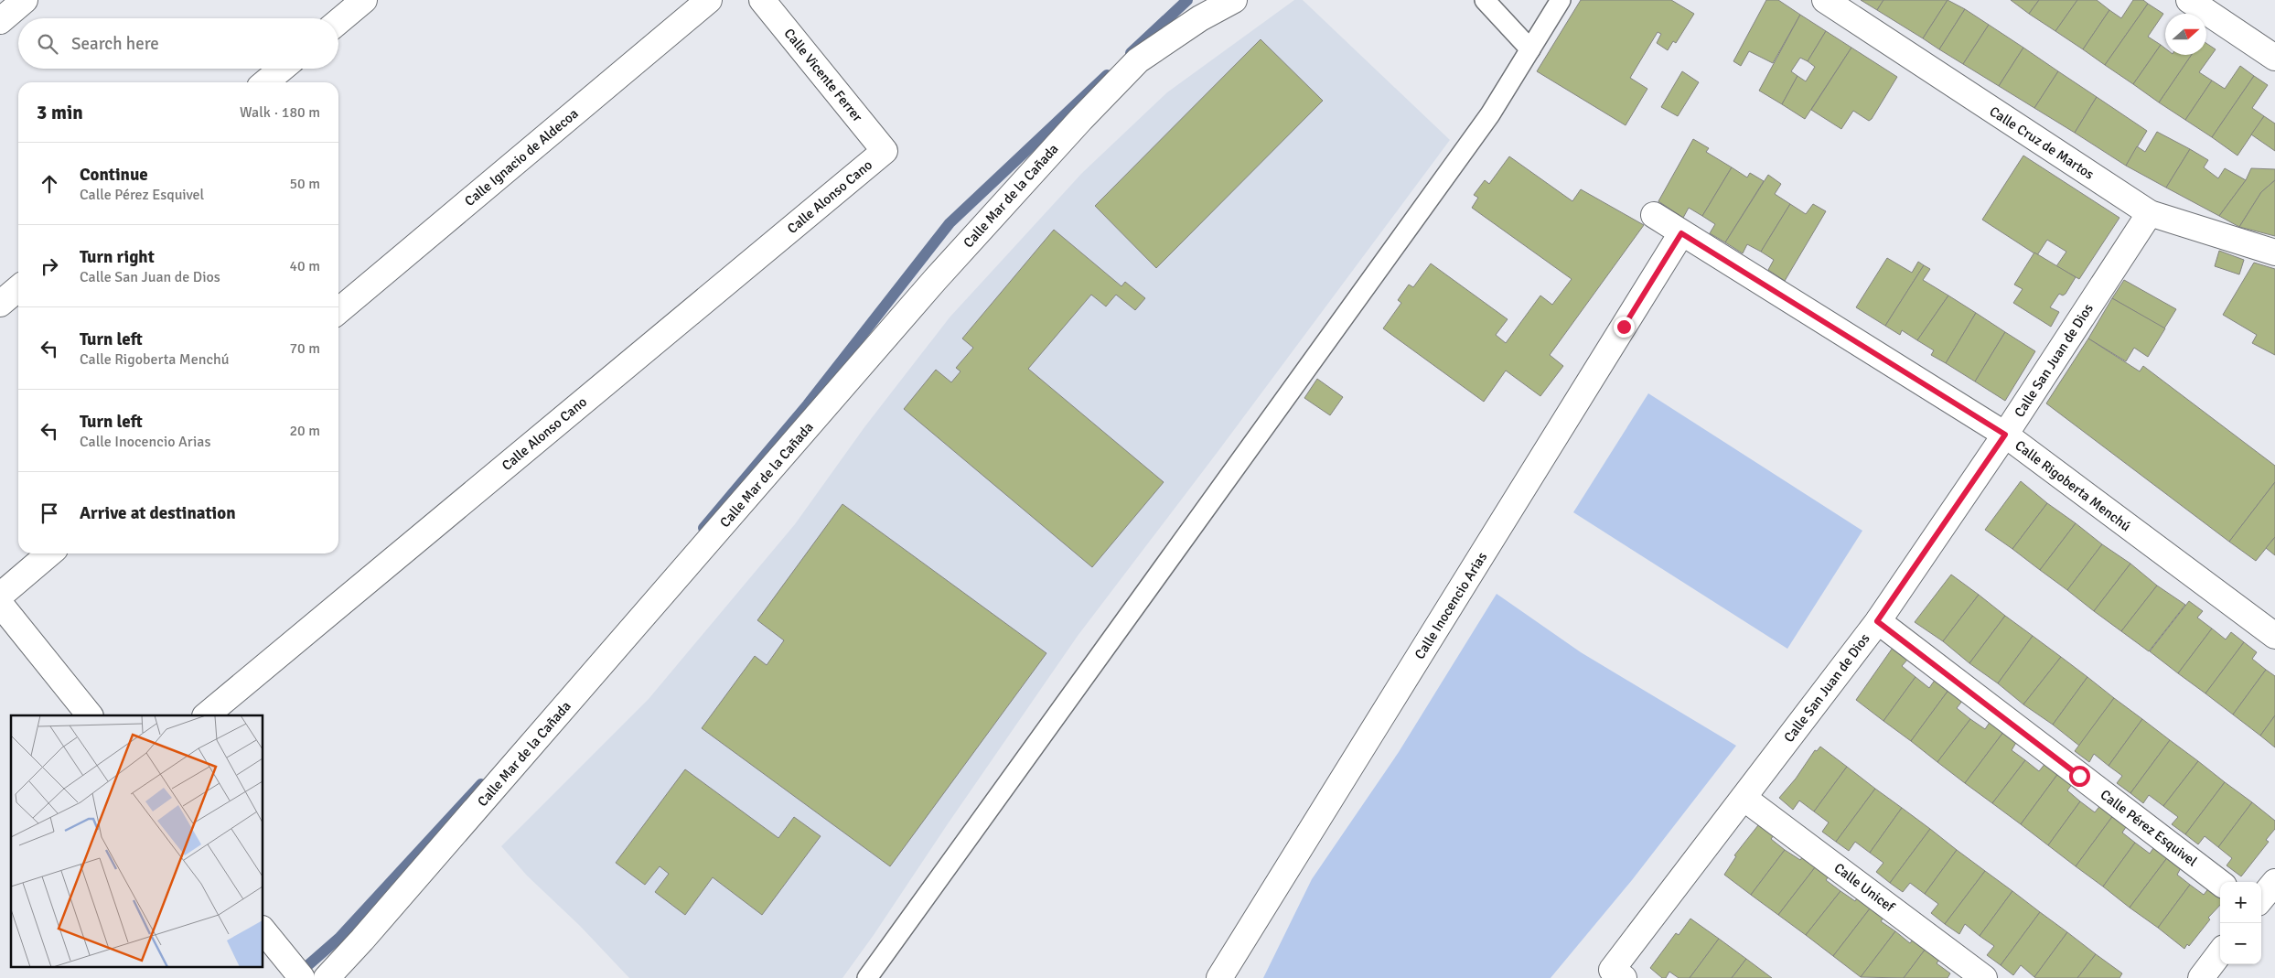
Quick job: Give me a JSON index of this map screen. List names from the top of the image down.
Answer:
{
  "streets": {
    "street": [
      "Calle Vicente Ferrer",
      "Calle Cruz de Martos",
      "Calle Ignacio de Aldecoa",
      "Calle Mar de la Cañada",
      "Calle Alonso Cano",
      "Calle San Juan de Dios",
      "Calle Rigoberta Menchú",
      "Calle Inocencio Arias",
      "Calle Pérez Esquivel",
      "Calle Unicef"
    ]
  },
  "crossings": [
    ["Calle Vicente Ferrer", "Calle Alonso Cano"],
    ["Calle Cruz de Martos", "Calle San Juan de Dios"],
    ["Calle San Juan de Dios", "Calle Rigoberta Menchú"],
    ["Calle San Juan de Dios", "Calle Pérez Esquivel"],
    ["Calle San Juan de Dios", "Calle Unicef"],
    ["Calle Rigoberta Menchú", "Calle Inocencio Arias"]
  ],
  "north": "right",
  "page": {
    "search": "Search here",
    "heading": ["3 min", "Walk · 180 m"],
    "list": [
      ["Continue", "Calle Pérez Esquivel", "50 m"],
      ["Turn right", "Calle San Juan de Dios", "40 m"],
      ["Turn left", "Calle Rigoberta Menchú", "70 m"],
      ["Turn left", "Calle Inocencio Arias", "20 m"],
      "Arrive at destination"
    ],
    "map_buttons": ["+", "−"]
  }
}
